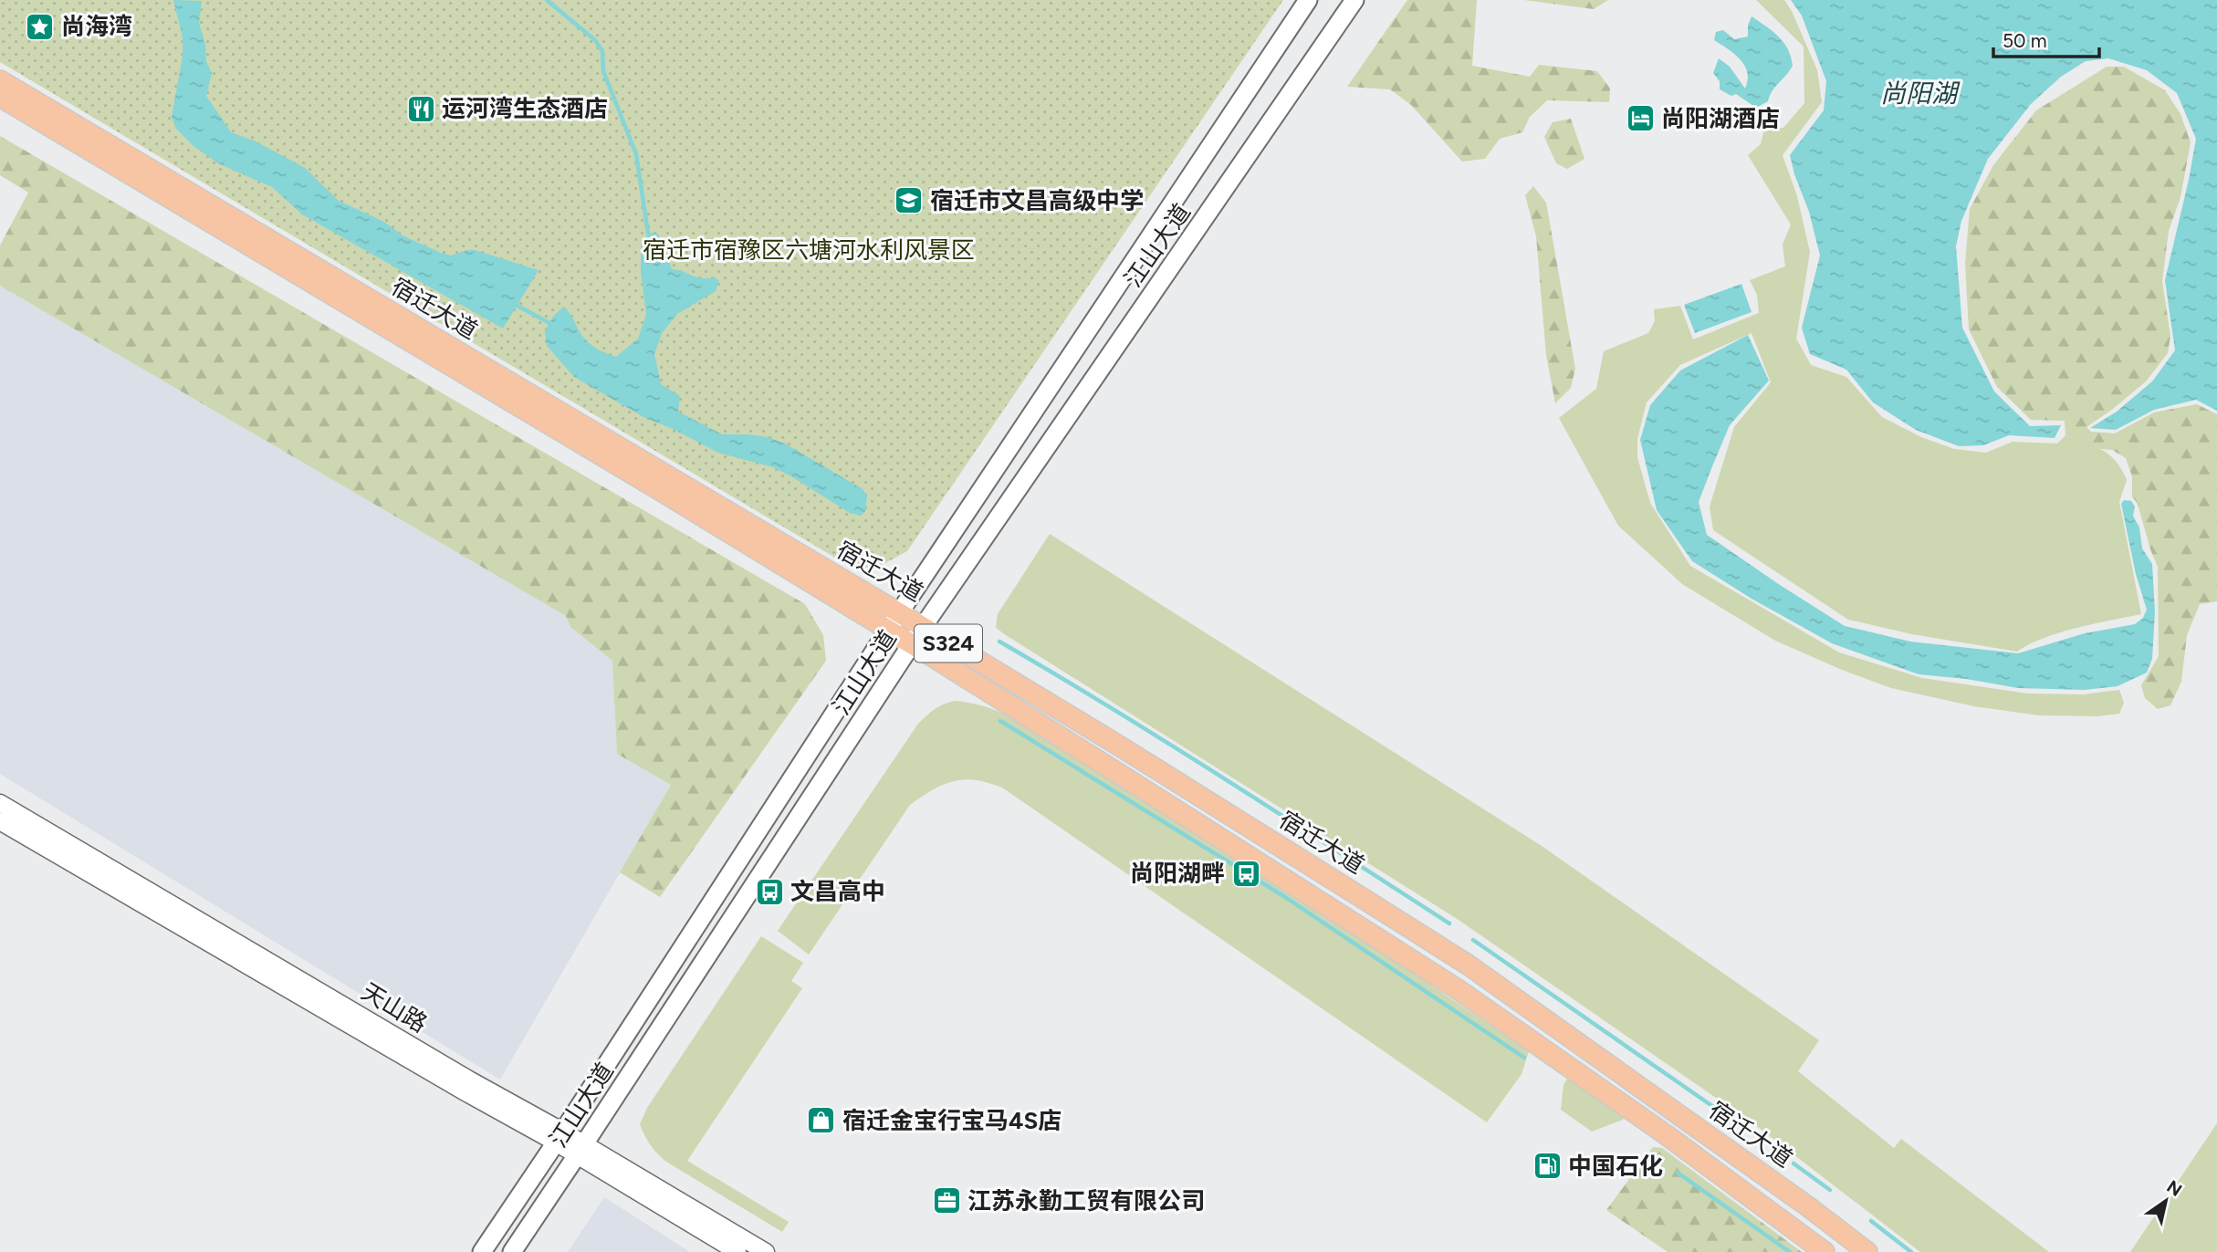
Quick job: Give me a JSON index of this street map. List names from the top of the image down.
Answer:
{
  "streets": {
    "main road": ["江山大道", "宿迁大道", "S324"],
    "street": ["天山路"]
  },
  "crossings": [
    ["江山大道", "宿迁大道"],
    ["江山大道", "天山路"]
  ],
  "water": ["尚阳湖"],
  "parks": ["宿迁市宿豫区六塘河水利风景区"],
  "places": {
    "place": ["尚海湾"],
    "restaurant": ["运河湾生态酒店"],
    "hotel": ["尚阳湖酒店"],
    "school or university": ["宿迁市文昌高级中学"],
    "bus stop": ["尚阳湖畔", "文昌高中"],
    "shop": ["宿迁金宝行宝马4S店"],
    "fuel station": ["中国石化"],
    "office": ["江苏永勤工贸有限公司"]
  },
  "scale_bar": "50 m",
  "north": "top right"
}
